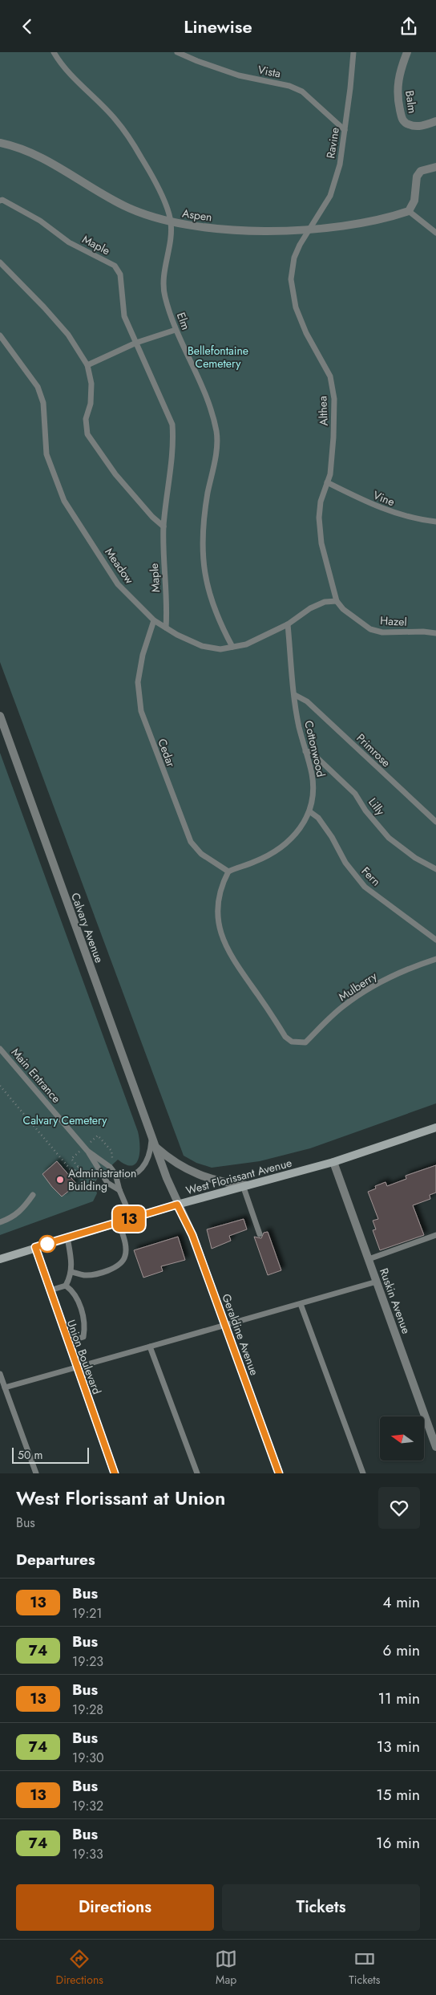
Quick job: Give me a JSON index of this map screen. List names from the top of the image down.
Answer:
{
  "streets": {
    "main road": ["West Florissant Avenue", "Union Boulevard"],
    "street": [
      "Balm",
      "Aspen",
      "Calvary Avenue",
      "Ruskin Avenue",
      "Geraldine Avenue"
    ],
    "lane": [
      "Vista",
      "Ravine",
      "Maple",
      "Elm",
      "Althea",
      "Vine",
      "Meadow",
      "Hazel",
      "Cottonwood",
      "Primrose",
      "Cedar",
      "Lilly",
      "Fern",
      "Mulberry",
      "Main Entrance"
    ]
  },
  "crossings": [
    ["Vista", "Ravine"],
    ["Ravine", "Aspen"],
    ["Ravine", "Althea"],
    ["Aspen", "Elm"],
    ["Aspen", "Althea"],
    ["Maple", "Meadow"],
    ["Elm", "Meadow"],
    ["Althea", "Vine"],
    ["Althea", "Meadow"],
    ["Althea", "Hazel"],
    ["Meadow", "Hazel"],
    ["Meadow", "Cottonwood"],
    ["Meadow", "Cedar"],
    ["Cottonwood", "Primrose"],
    ["Cottonwood", "Cedar"],
    ["Cottonwood", "Lilly"],
    ["Cottonwood", "Fern"],
    ["Cottonwood", "Mulberry"],
    ["Cedar", "Mulberry"],
    ["Calvary Avenue", "West Florissant Avenue"],
    ["Calvary Avenue", "Geraldine Avenue"],
    ["Main Entrance", "West Florissant Avenue"],
    ["West Florissant Avenue", "Ruskin Avenue"],
    ["West Florissant Avenue", "Geraldine Avenue"],
    ["West Florissant Avenue", "Union Boulevard"]
  ],
  "parks": ["Bellefontaine Cemetery", "Calvary Cemetery"],
  "places": ["Administration Building"],
  "lines": ["bus line 13"],
  "scale_bar": "50 m",
  "north": "left",
  "page": {
    "header": "Linewise",
    "on_map": "13",
    "scale": "50 m",
    "heading": [
      ["West Florissant at Union", "Bus"],
      "Departures"
    ],
    "list": [
      {
        "mark": "13",
        "name": "Bus",
        "note": "19:21",
        "value": "4 min"
      },
      {
        "mark": "74",
        "name": "Bus",
        "note": "19:23",
        "value": "6 min"
      },
      {
        "mark": "13",
        "name": "Bus",
        "note": "19:28",
        "value": "11 min"
      },
      {
        "mark": "74",
        "name": "Bus",
        "note": "19:30",
        "value": "13 min"
      },
      {
        "mark": "13",
        "name": "Bus",
        "note": "19:32",
        "value": "15 min"
      },
      {
        "mark": "74",
        "name": "Bus",
        "note": "19:33",
        "value": "16 min"
      }
    ],
    "buttons": ["Directions", "Tickets"],
    "tabs": ["Directions", "Map", "Tickets"]
  }
}
